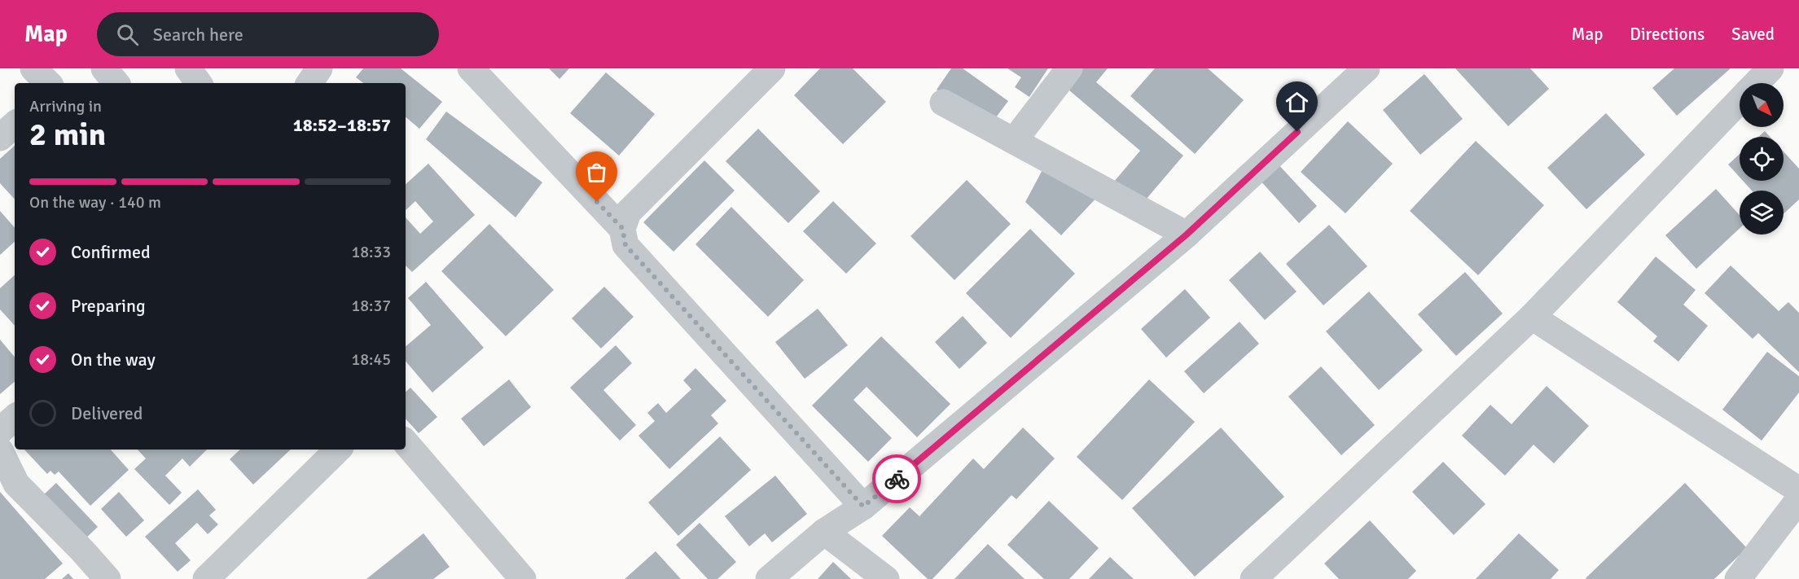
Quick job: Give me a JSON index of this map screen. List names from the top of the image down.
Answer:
{
  "north": "bottom right",
  "page": {
    "header": "Map",
    "search": "Search here",
    "nav": ["Map", "Directions", "Saved"],
    "heading": ["2 min", "Arriving in", "18:52–18:57"],
    "bar": "On the way · 140 m",
    "list": [
      ["Confirmed", "18:33"],
      ["Preparing", "18:37"],
      ["On the way", "18:45"],
      "Delivered"
    ]
  }
}
